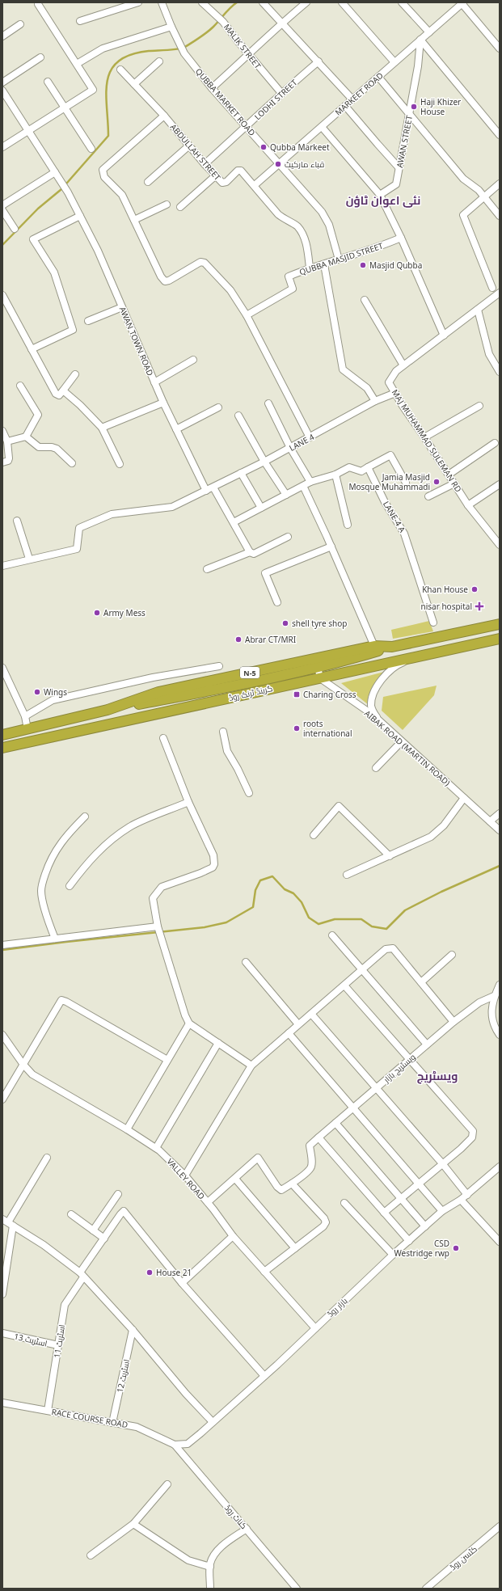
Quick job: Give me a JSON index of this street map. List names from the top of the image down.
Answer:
{
  "streets": {
    "highway": ["N-5", "گرینڈ ٹرنک روڈ"],
    "street": [
      "MALIK STREET",
      "MARKEET ROAD",
      "LODHI STREET",
      "QUBBA MARKET ROAD",
      "AWAN STREET",
      "ABDULLAH STREET",
      "QUBBA MASJID STREET",
      "AWAN TOWN ROAD",
      "MAJ MUHAMMAD SULEMAN RD",
      "LANE 4",
      "LANE-4 A",
      "AIBAK ROAD (MARTIN ROAD)",
      "ویسٹریج بازار",
      "VALLEY ROAD",
      "بازار روڈ",
      "اسٹریٹ 13",
      "اسٹریٹ 11",
      "اسٹریٹ 12",
      "RACE COURSE ROAD",
      "کناٹ روڈ",
      "کٹسن روڈ"
    ]
  },
  "crossings": [
    ["MALIK STREET", "LODHI STREET"],
    ["MARKEET ROAD", "QUBBA MARKET ROAD"],
    ["MARKEET ROAD", "AWAN STREET"],
    ["MARKEET ROAD", "ABDULLAH STREET"],
    ["LODHI STREET", "QUBBA MARKET ROAD"],
    ["LODHI STREET", "ABDULLAH STREET"],
    ["QUBBA MARKET ROAD", "QUBBA MASJID STREET"],
    ["ABDULLAH STREET", "QUBBA MASJID STREET"],
    ["AWAN TOWN ROAD", "LANE 4"],
    ["MAJ MUHAMMAD SULEMAN RD", "LANE 4"],
    ["گرینڈ ٹرنک روڈ", "AIBAK ROAD (MARTIN ROAD)"],
    ["VALLEY ROAD", "بازار روڈ"],
    ["بازار روڈ", "RACE COURSE ROAD"],
    ["بازار روڈ", "کناٹ روڈ"],
    ["اسٹریٹ 13", "اسٹریٹ 11"],
    ["اسٹریٹ 11", "RACE COURSE ROAD"],
    ["اسٹریٹ 12", "RACE COURSE ROAD"],
    ["RACE COURSE ROAD", "کناٹ روڈ"]
  ],
  "districts": ["نئی اعوان ٹاؤن", "ویسٹریج"],
  "places": {
    "other": [
      "Haji Khizer House",
      "Qubba Markeet",
      "قباء مارکیٹ",
      "Masjid Qubba",
      "Jamia Masjid Mosque Muhammadi",
      "Khan House",
      "Army Mess",
      "shell tyre shop",
      "Abrar CT/MRI",
      "Wings",
      "roots international",
      "CSD Westridge rwp",
      "House 21"
    ],
    "health": ["nisar hospital"],
    "transit": ["Charing Cross"]
  }
}
